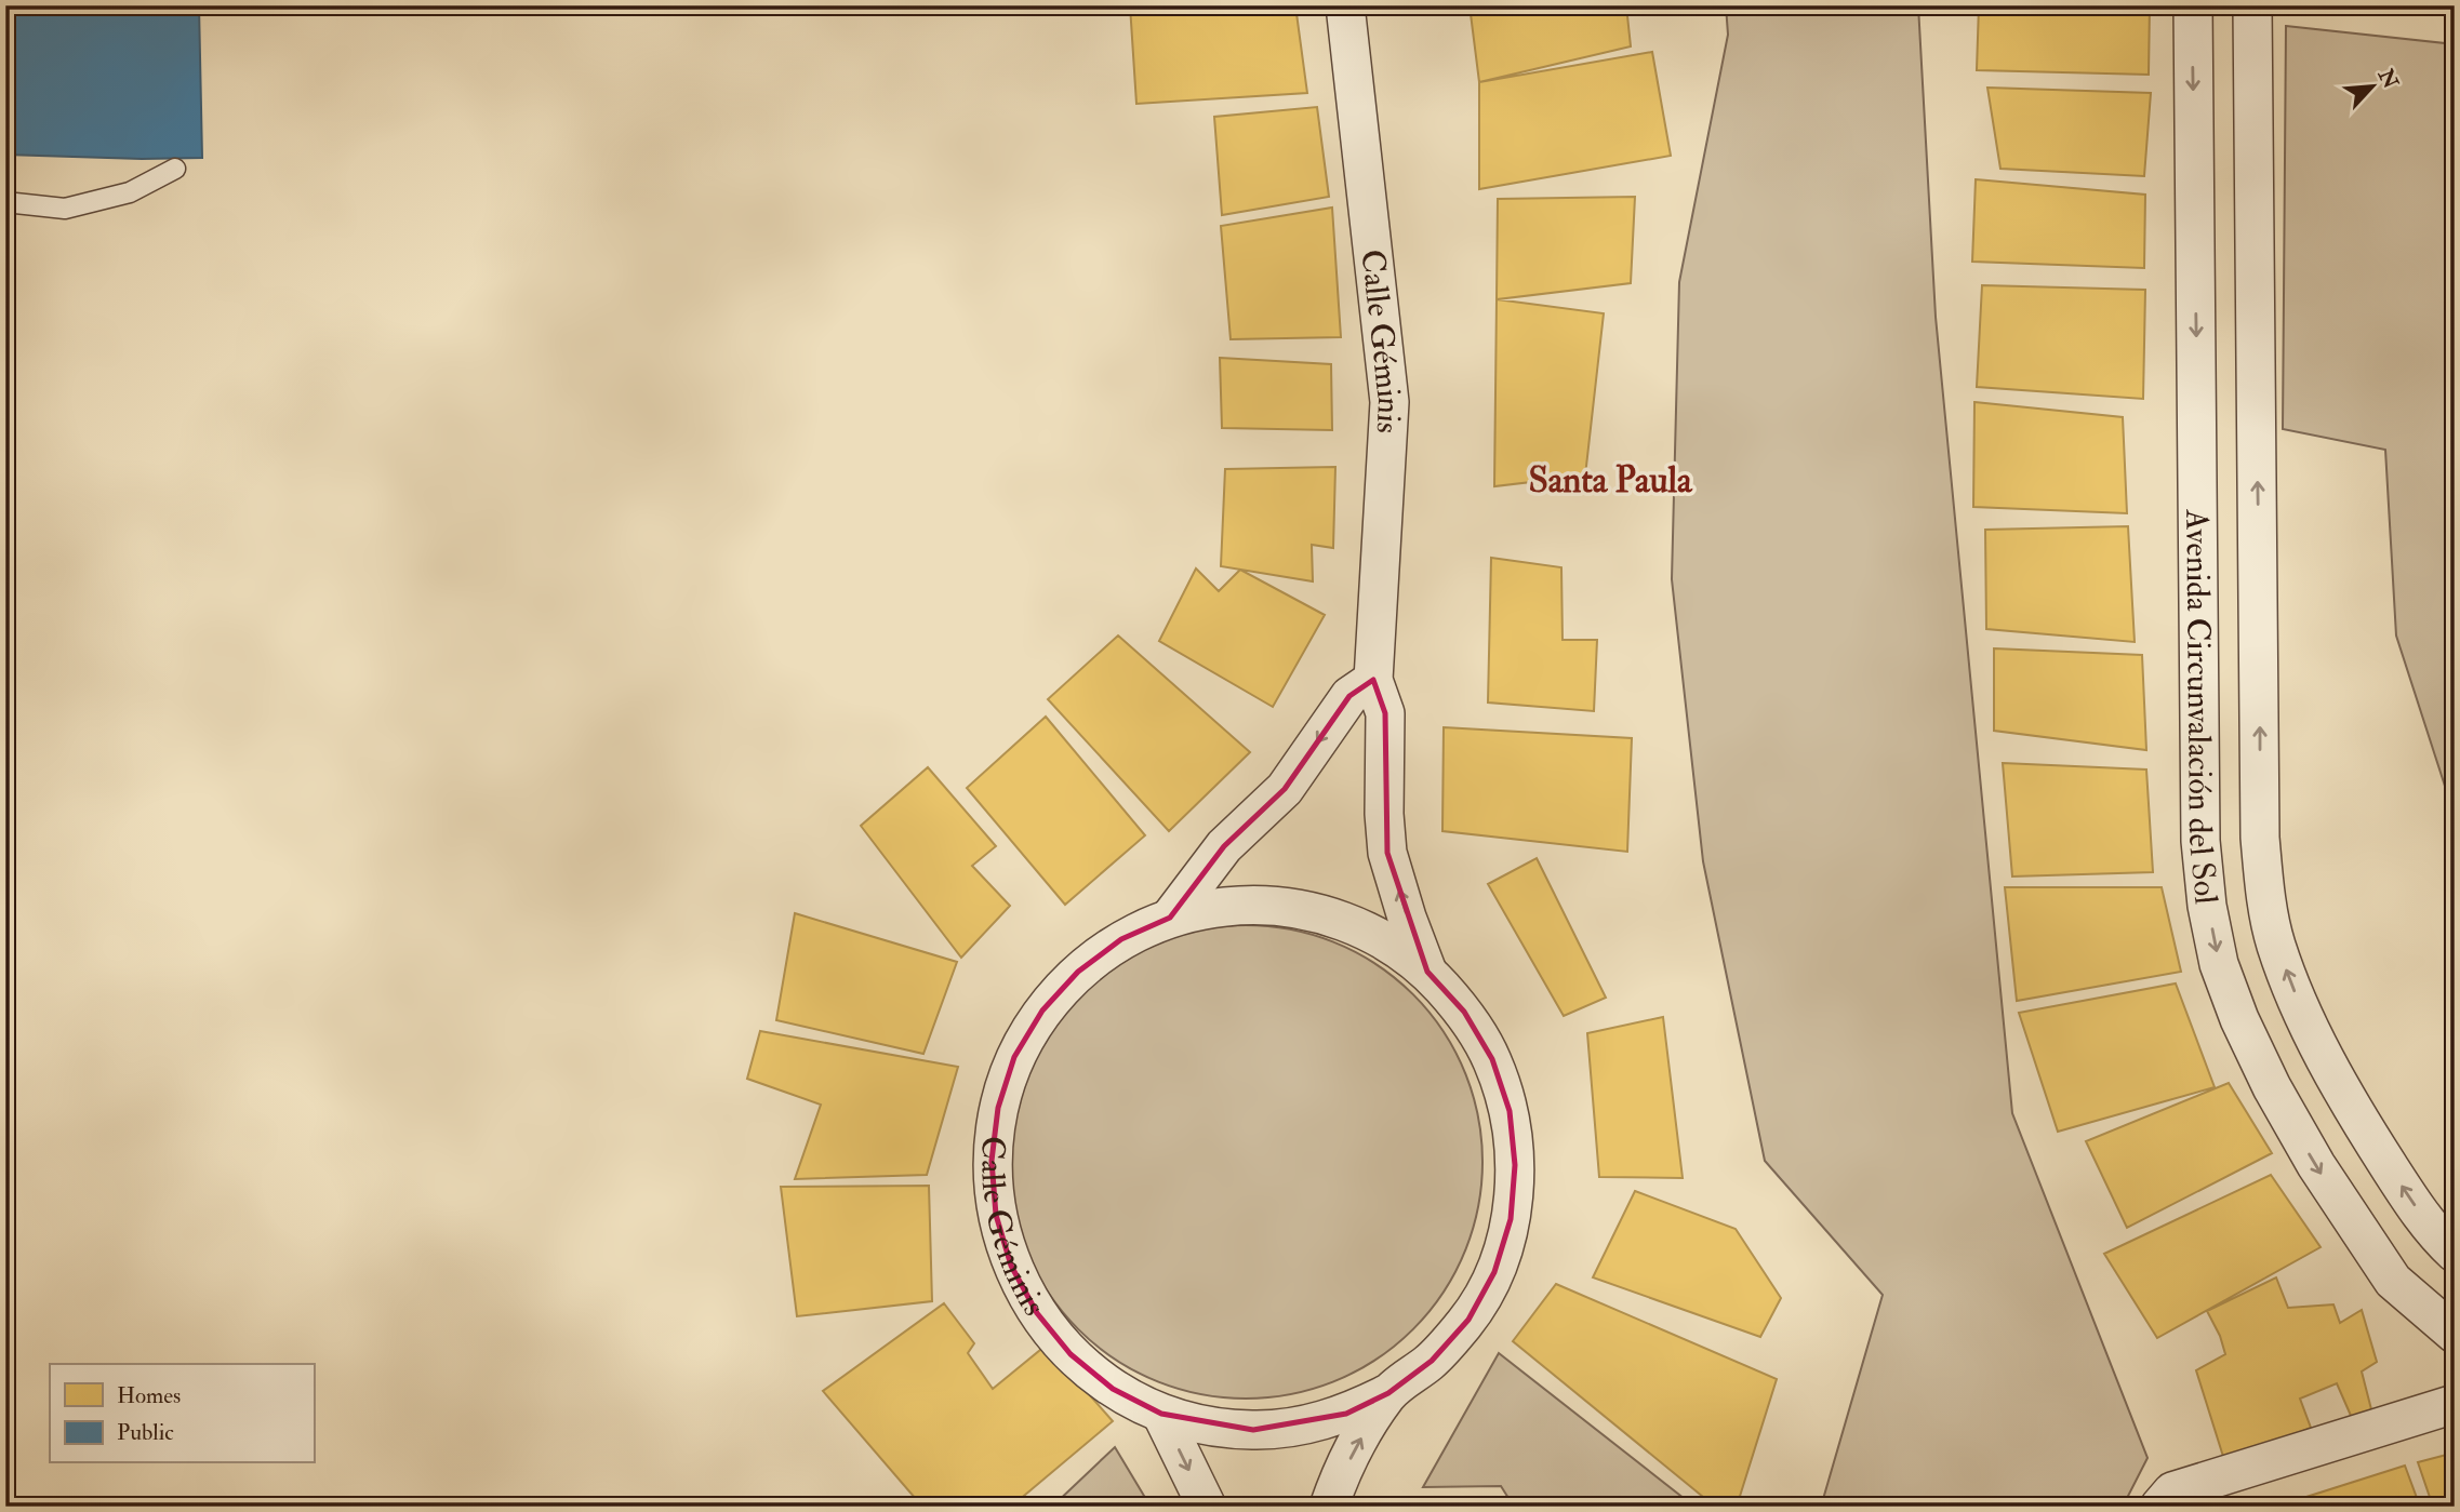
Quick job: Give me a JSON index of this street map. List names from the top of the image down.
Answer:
{
  "streets": {
    "street": ["Calle Géminis", "Avenida Circunvalación del Sol"]
  },
  "districts": ["Santa Paula"],
  "legend": ["Homes", "Public"],
  "north": "top right"
}
